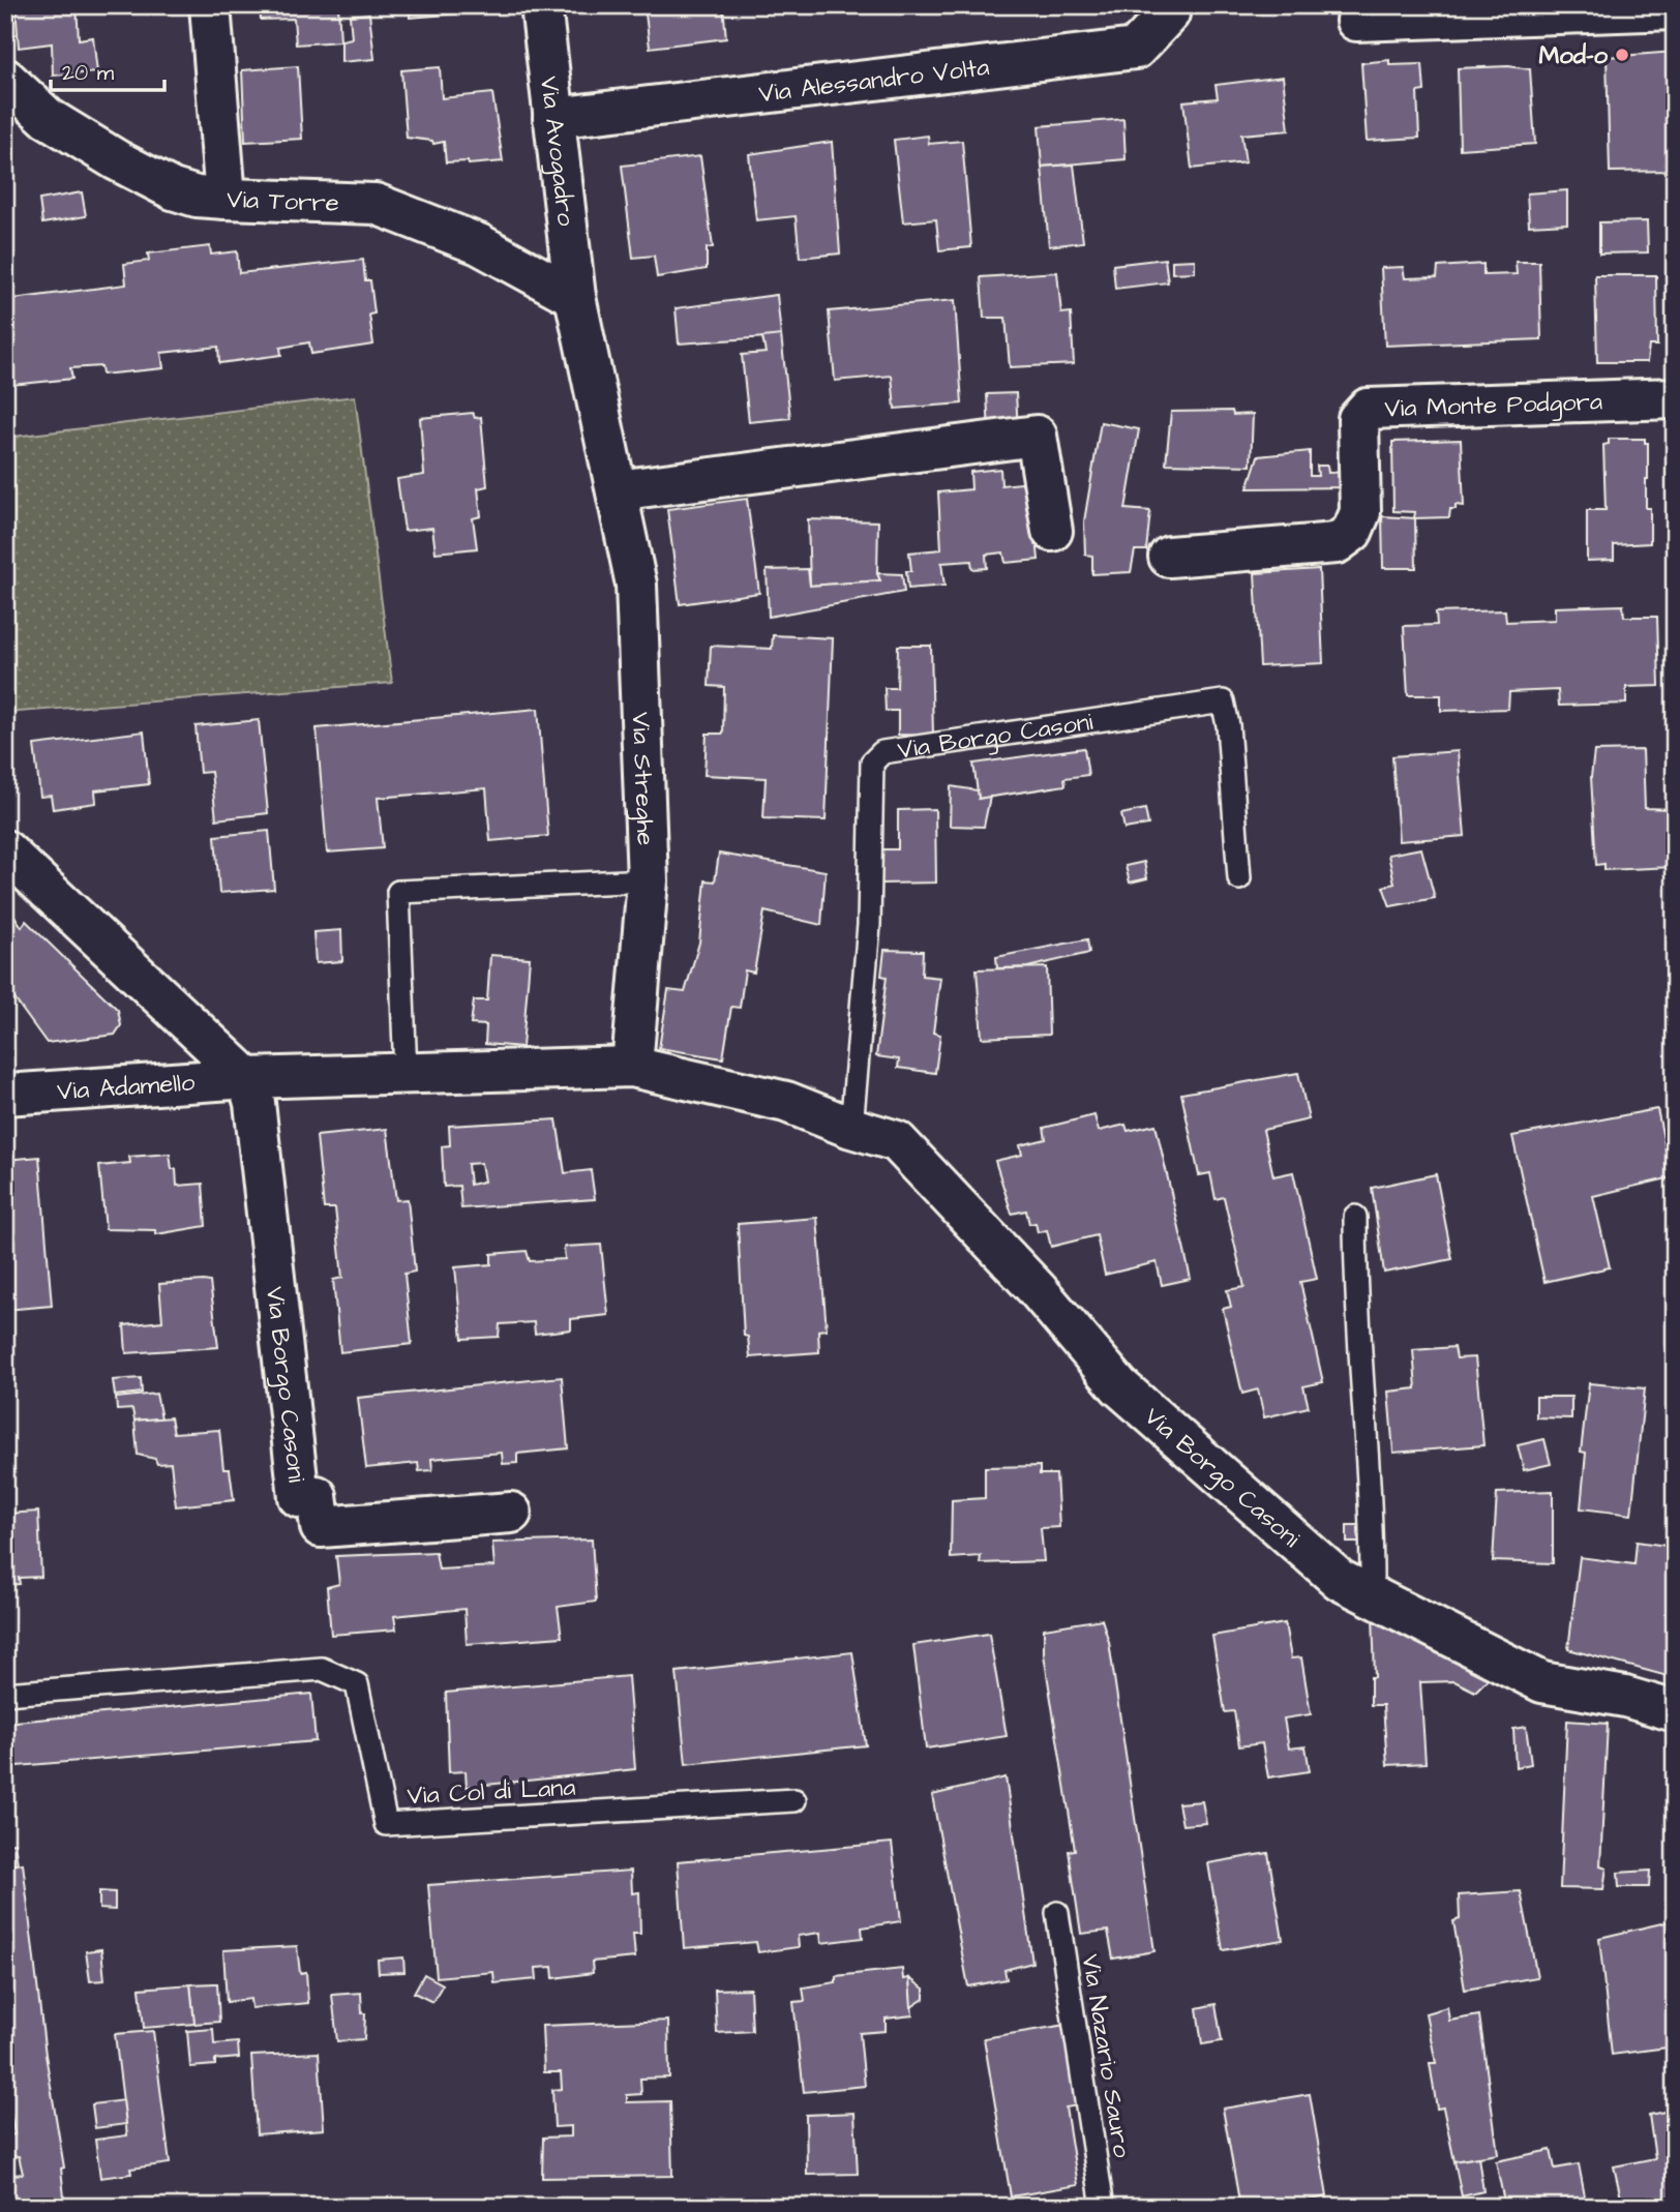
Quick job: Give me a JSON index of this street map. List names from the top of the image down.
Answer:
{
  "streets": {
    "street": [
      "Via Alessandro Volta",
      "Via Avogadro",
      "Via Torre",
      "Via Monte Podgora",
      "Via Borgo Casoni",
      "Via Streghe",
      "Via Adamello"
    ],
    "lane": ["Via Col di Lana", "Via Nazario Sauro"]
  },
  "crossings": [
    ["Via Alessandro Volta", "Via Avogadro"],
    ["Via Avogadro", "Via Torre"],
    ["Via Avogadro", "Via Streghe"],
    ["Via Torre", "Via Streghe"],
    ["Via Borgo Casoni", "Via Streghe"],
    ["Via Borgo Casoni", "Via Adamello"]
  ],
  "places": ["Mod-o"],
  "scale_bar": "20 m"
}
